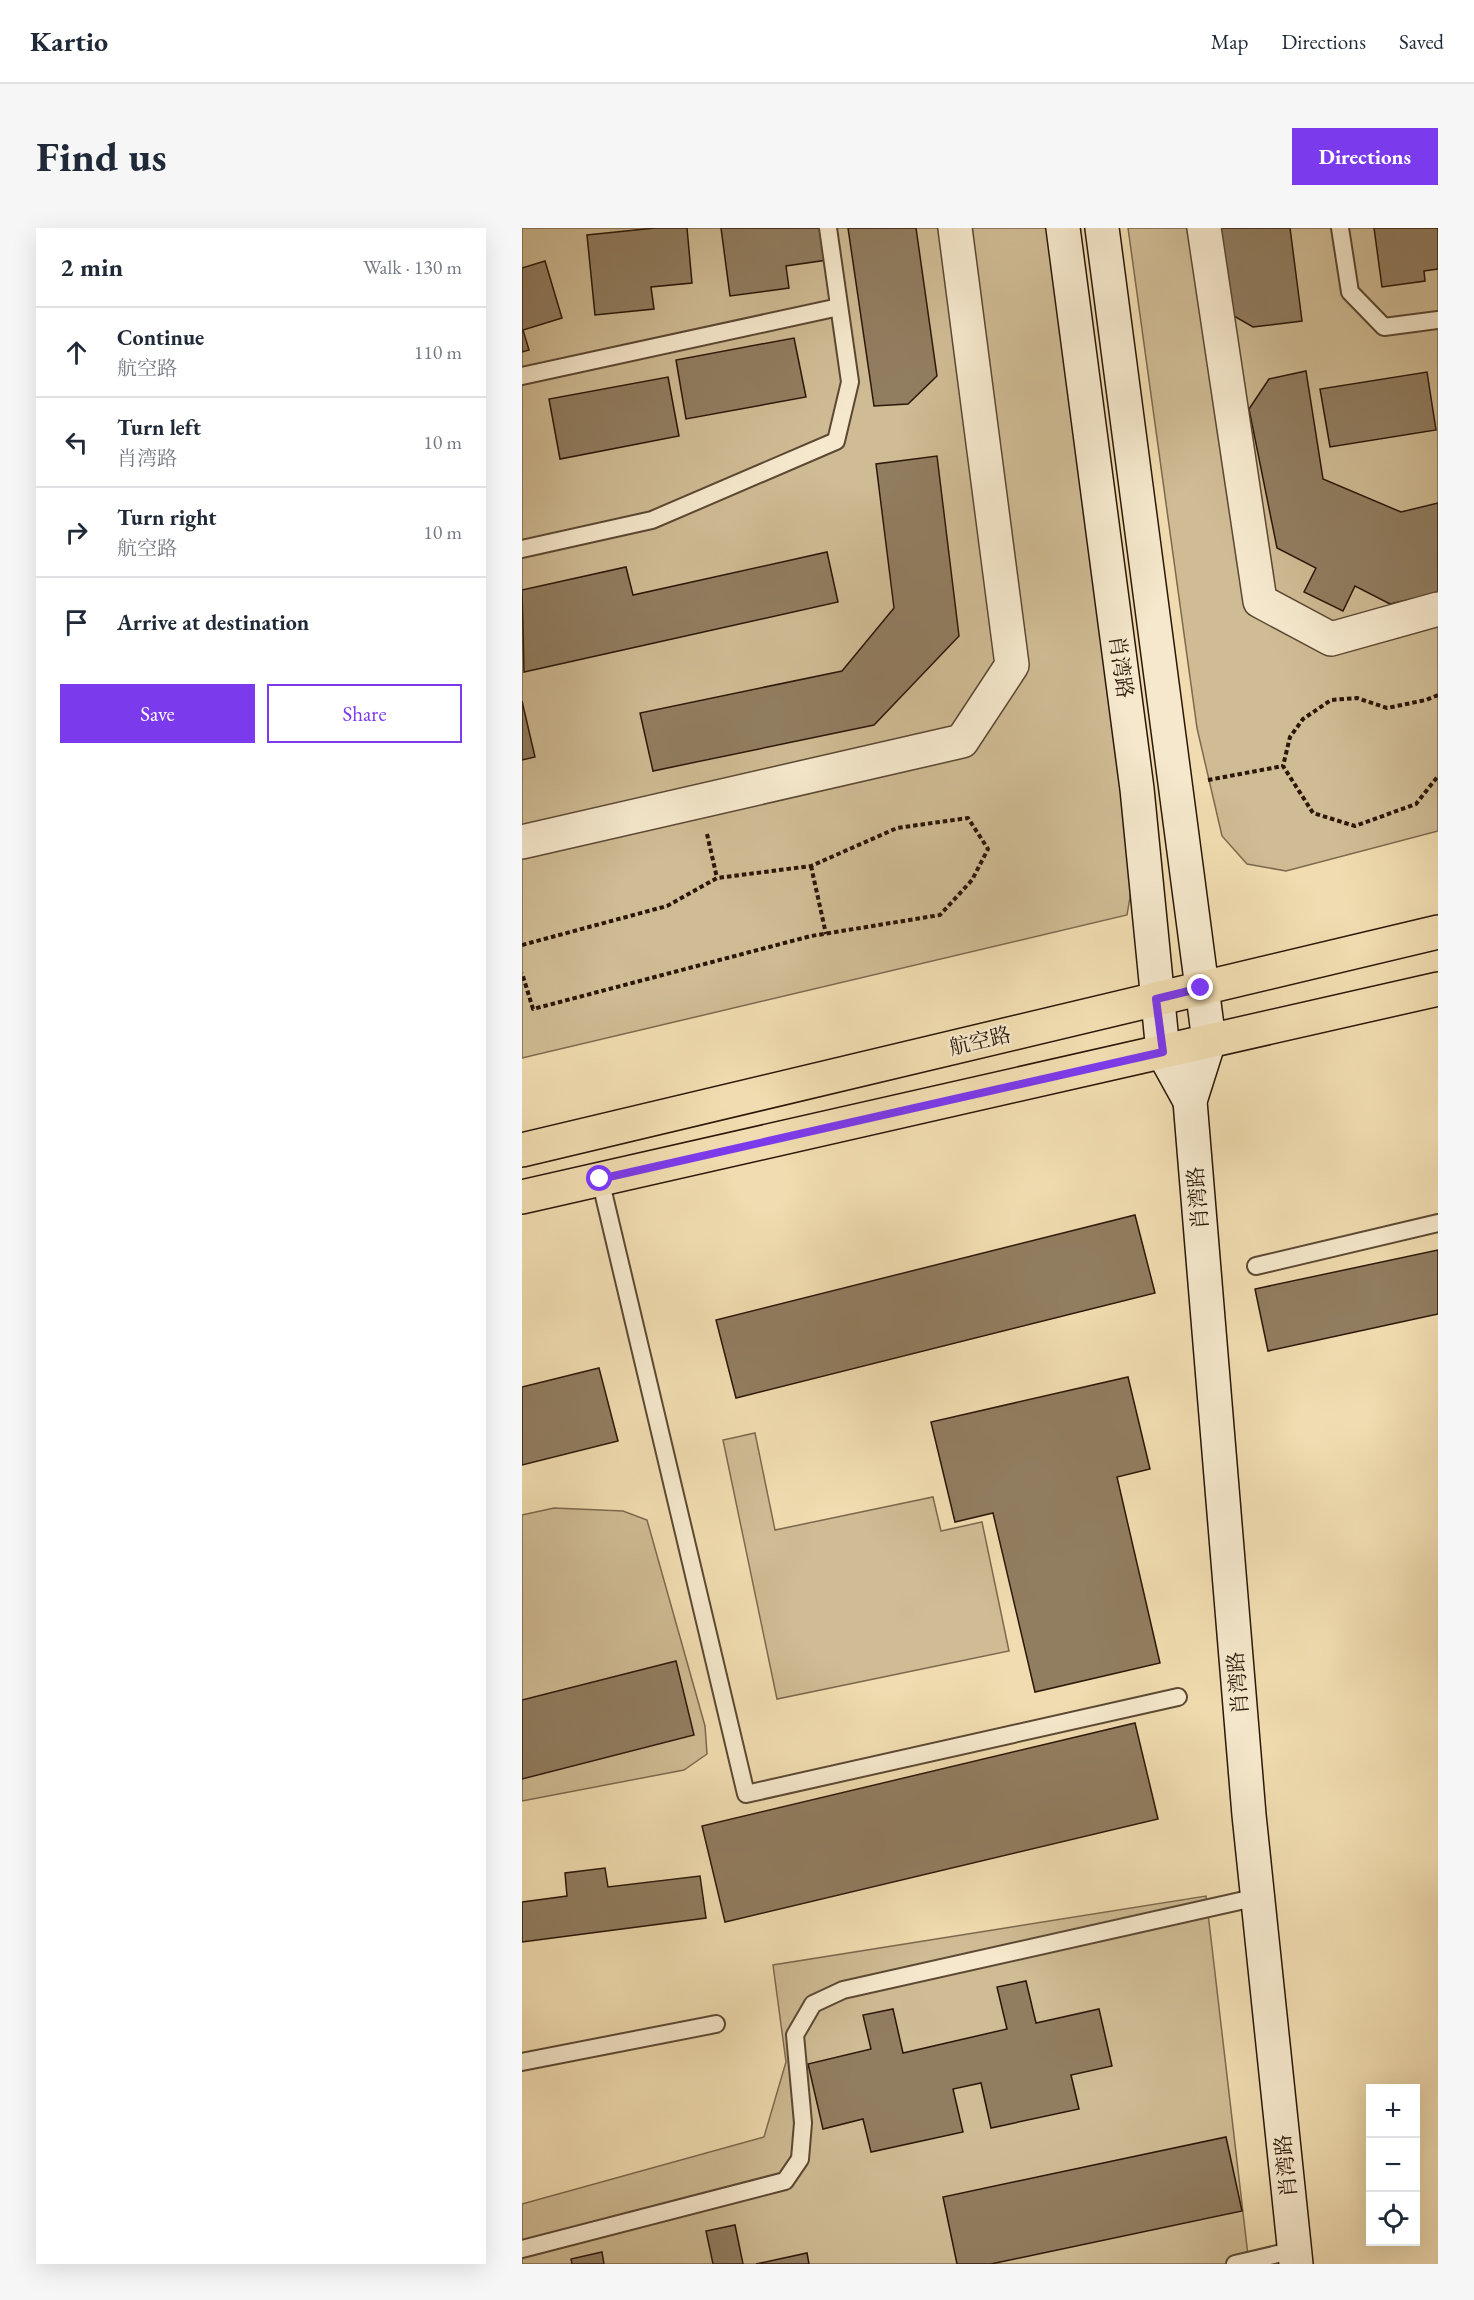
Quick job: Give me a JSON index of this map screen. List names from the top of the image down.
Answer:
{
  "streets": {
    "main road": ["航空路"],
    "street": ["肖湾路"]
  },
  "crossings": [
    ["肖湾路", "航空路"]
  ],
  "page": {
    "header": "Kartio",
    "nav": ["Map", "Directions", "Saved"],
    "buttons": [
      "Directions",
      ["Save", "Share"]
    ],
    "title": "Find us",
    "heading": ["2 min", "Walk · 130 m"],
    "list": [
      ["Continue", "航空路", "110 m"],
      ["Turn left", "肖湾路", "10 m"],
      ["Turn right", "航空路", "10 m"],
      "Arrive at destination"
    ],
    "map_buttons": ["+", "−"]
  }
}
